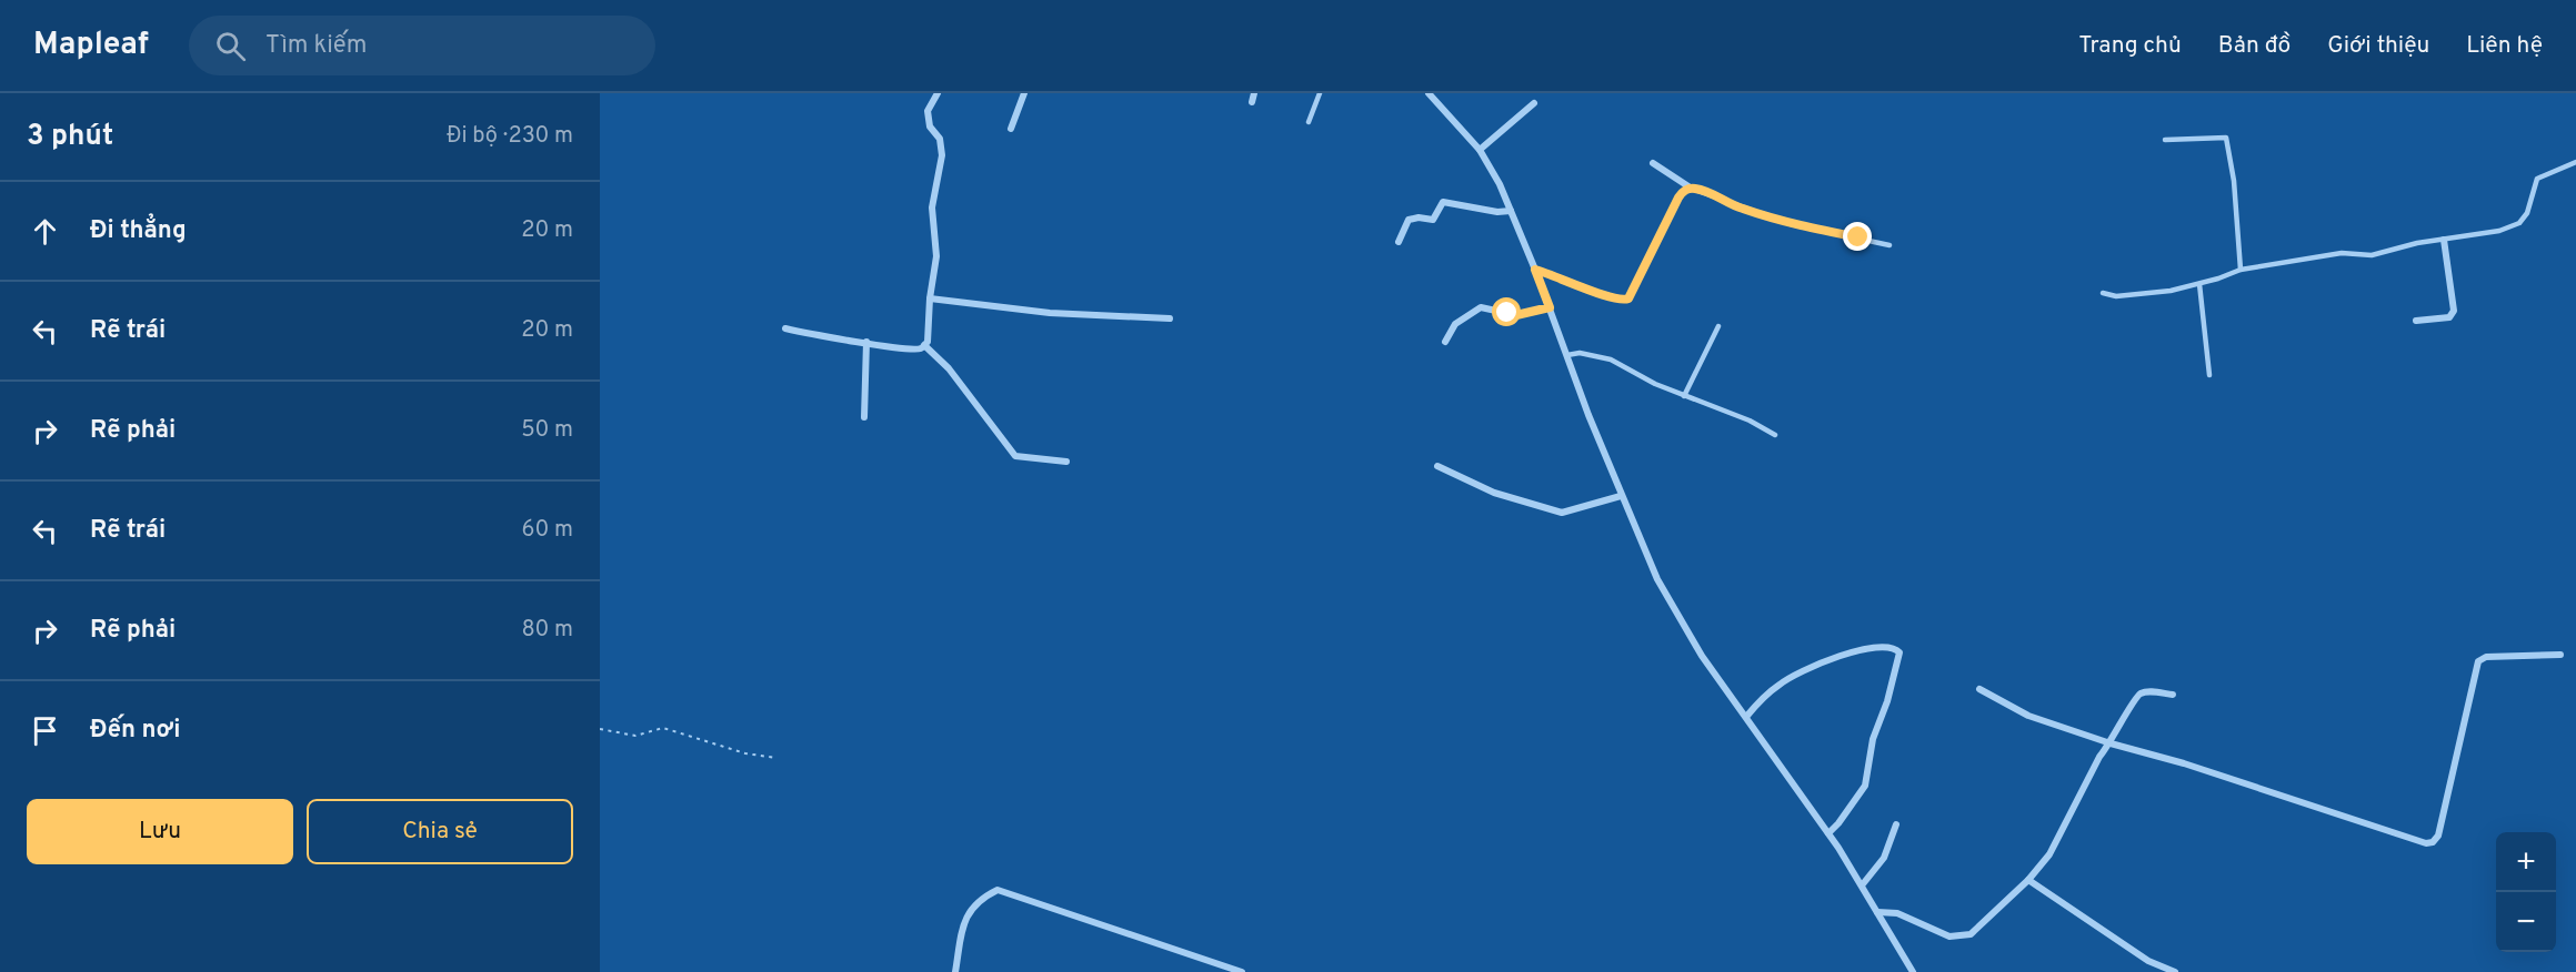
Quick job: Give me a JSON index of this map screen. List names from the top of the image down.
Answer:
{
  "page": {
    "header": "Mapleaf",
    "search": "Tìm kiếm",
    "nav": [
      "Trang chủ",
      "Bản đồ",
      "Giới thiệu",
      "Liên hệ"
    ],
    "heading": ["3 phút", "Đi bộ · 230 m"],
    "list": [
      ["Đi thẳng", "20 m"],
      ["Rẽ trái", "20 m"],
      ["Rẽ phải", "50 m"],
      ["Rẽ trái", "60 m"],
      ["Rẽ phải", "80 m"],
      "Đến nơi"
    ],
    "buttons": ["Lưu", "Chia sẻ"],
    "map_buttons": ["+", "−"]
  }
}
